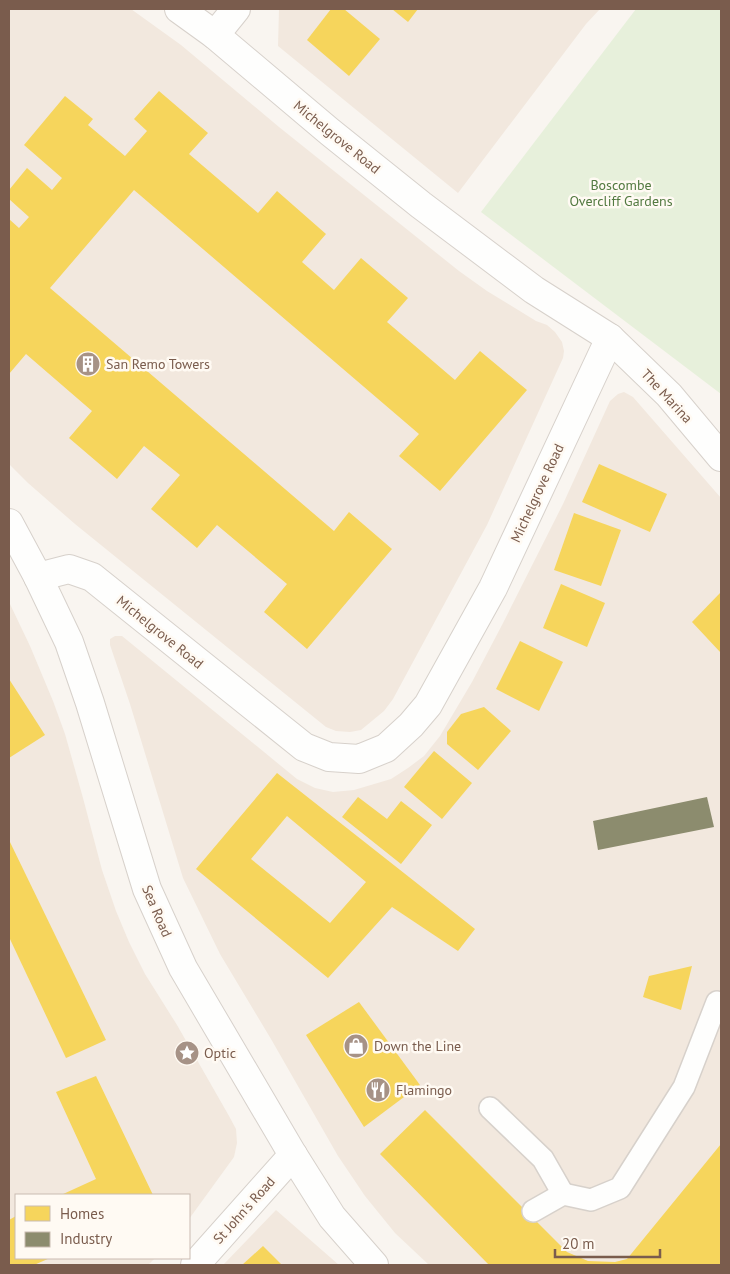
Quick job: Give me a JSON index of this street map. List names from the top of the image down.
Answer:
{
  "streets": {
    "street": [
      "Michelgrove Road",
      "The Marina",
      "Sea Road",
      "St John's Road"
    ]
  },
  "crossings": [
    ["Michelgrove Road", "The Marina"],
    ["Michelgrove Road", "Sea Road"],
    ["Sea Road", "St John's Road"]
  ],
  "parks": ["Boscombe Overcliff Gardens"],
  "places": {
    "building": ["San Remo Towers"],
    "shop": ["Down the Line"],
    "place": ["Optic"],
    "restaurant": ["Flamingo"]
  },
  "legend": ["Homes", "Industry"],
  "scale_bar": "20 m"
}
